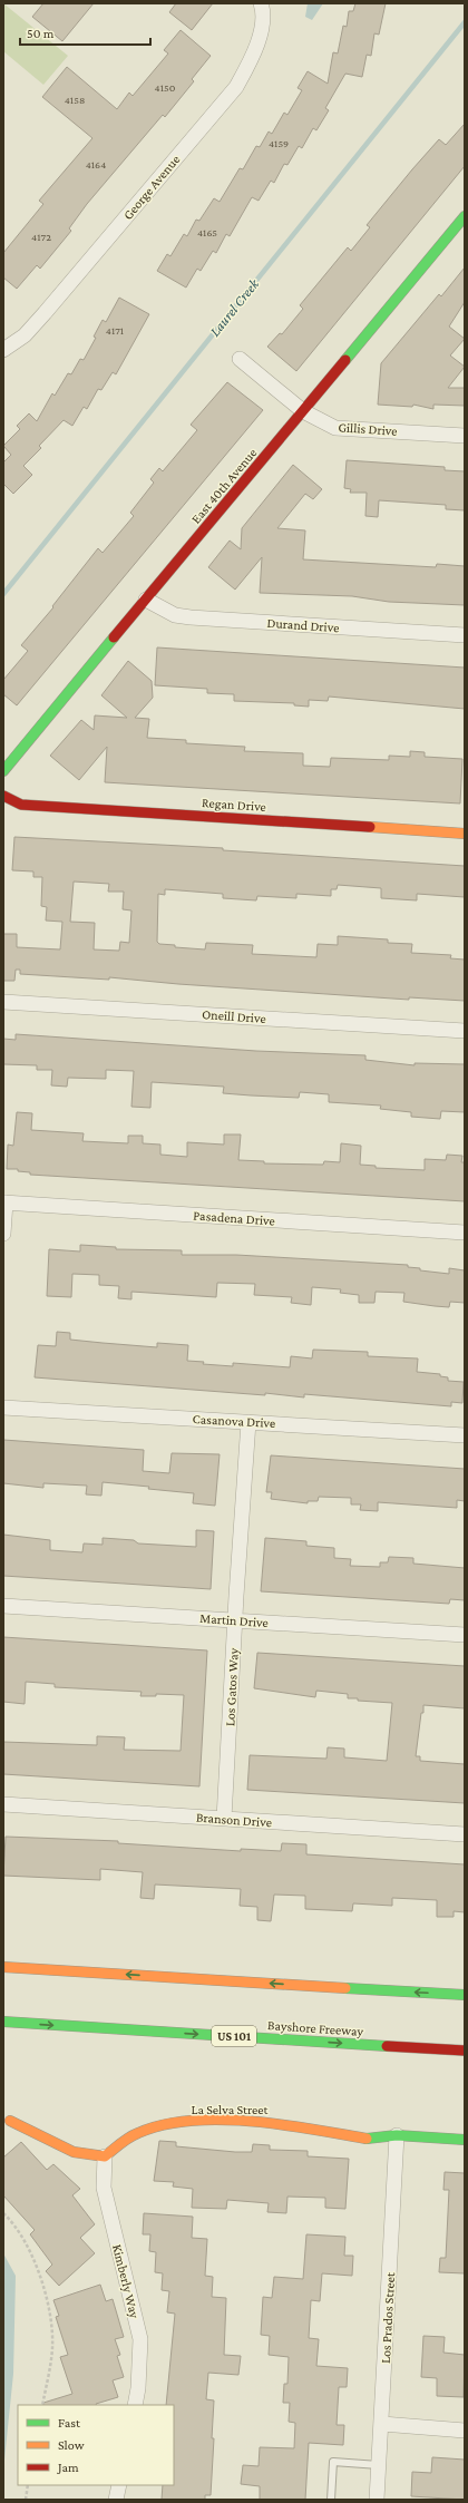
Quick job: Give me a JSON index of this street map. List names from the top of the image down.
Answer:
{
  "streets": {
    "main road": [
      "East 40th Avenue",
      "Regan Drive",
      "Bayshore Freeway",
      "US 101",
      "La Selva Street"
    ],
    "street": [
      "George Avenue",
      "Gillis Drive",
      "Durand Drive",
      "Oneill Drive",
      "Pasadena Drive",
      "Casanova Drive",
      "Martin Drive",
      "Los Gatos Way",
      "Branson Drive",
      "Kimberly Way",
      "Los Prados Street"
    ]
  },
  "crossings": [
    ["Gillis Drive", "East 40th Avenue"],
    ["East 40th Avenue", "Durand Drive"],
    ["Casanova Drive", "Los Gatos Way"],
    ["Martin Drive", "Los Gatos Way"],
    ["Los Gatos Way", "Branson Drive"],
    ["La Selva Street", "Kimberly Way"],
    ["La Selva Street", "Los Prados Street"]
  ],
  "water": ["Laurel Creek"],
  "house_numbers": [
    "4150",
    "4158",
    "4159",
    "4164",
    "4165",
    "4172",
    "4171"
  ],
  "legend": ["Fast", "Slow", "Jam"],
  "scale_bar": "50 m"
}
